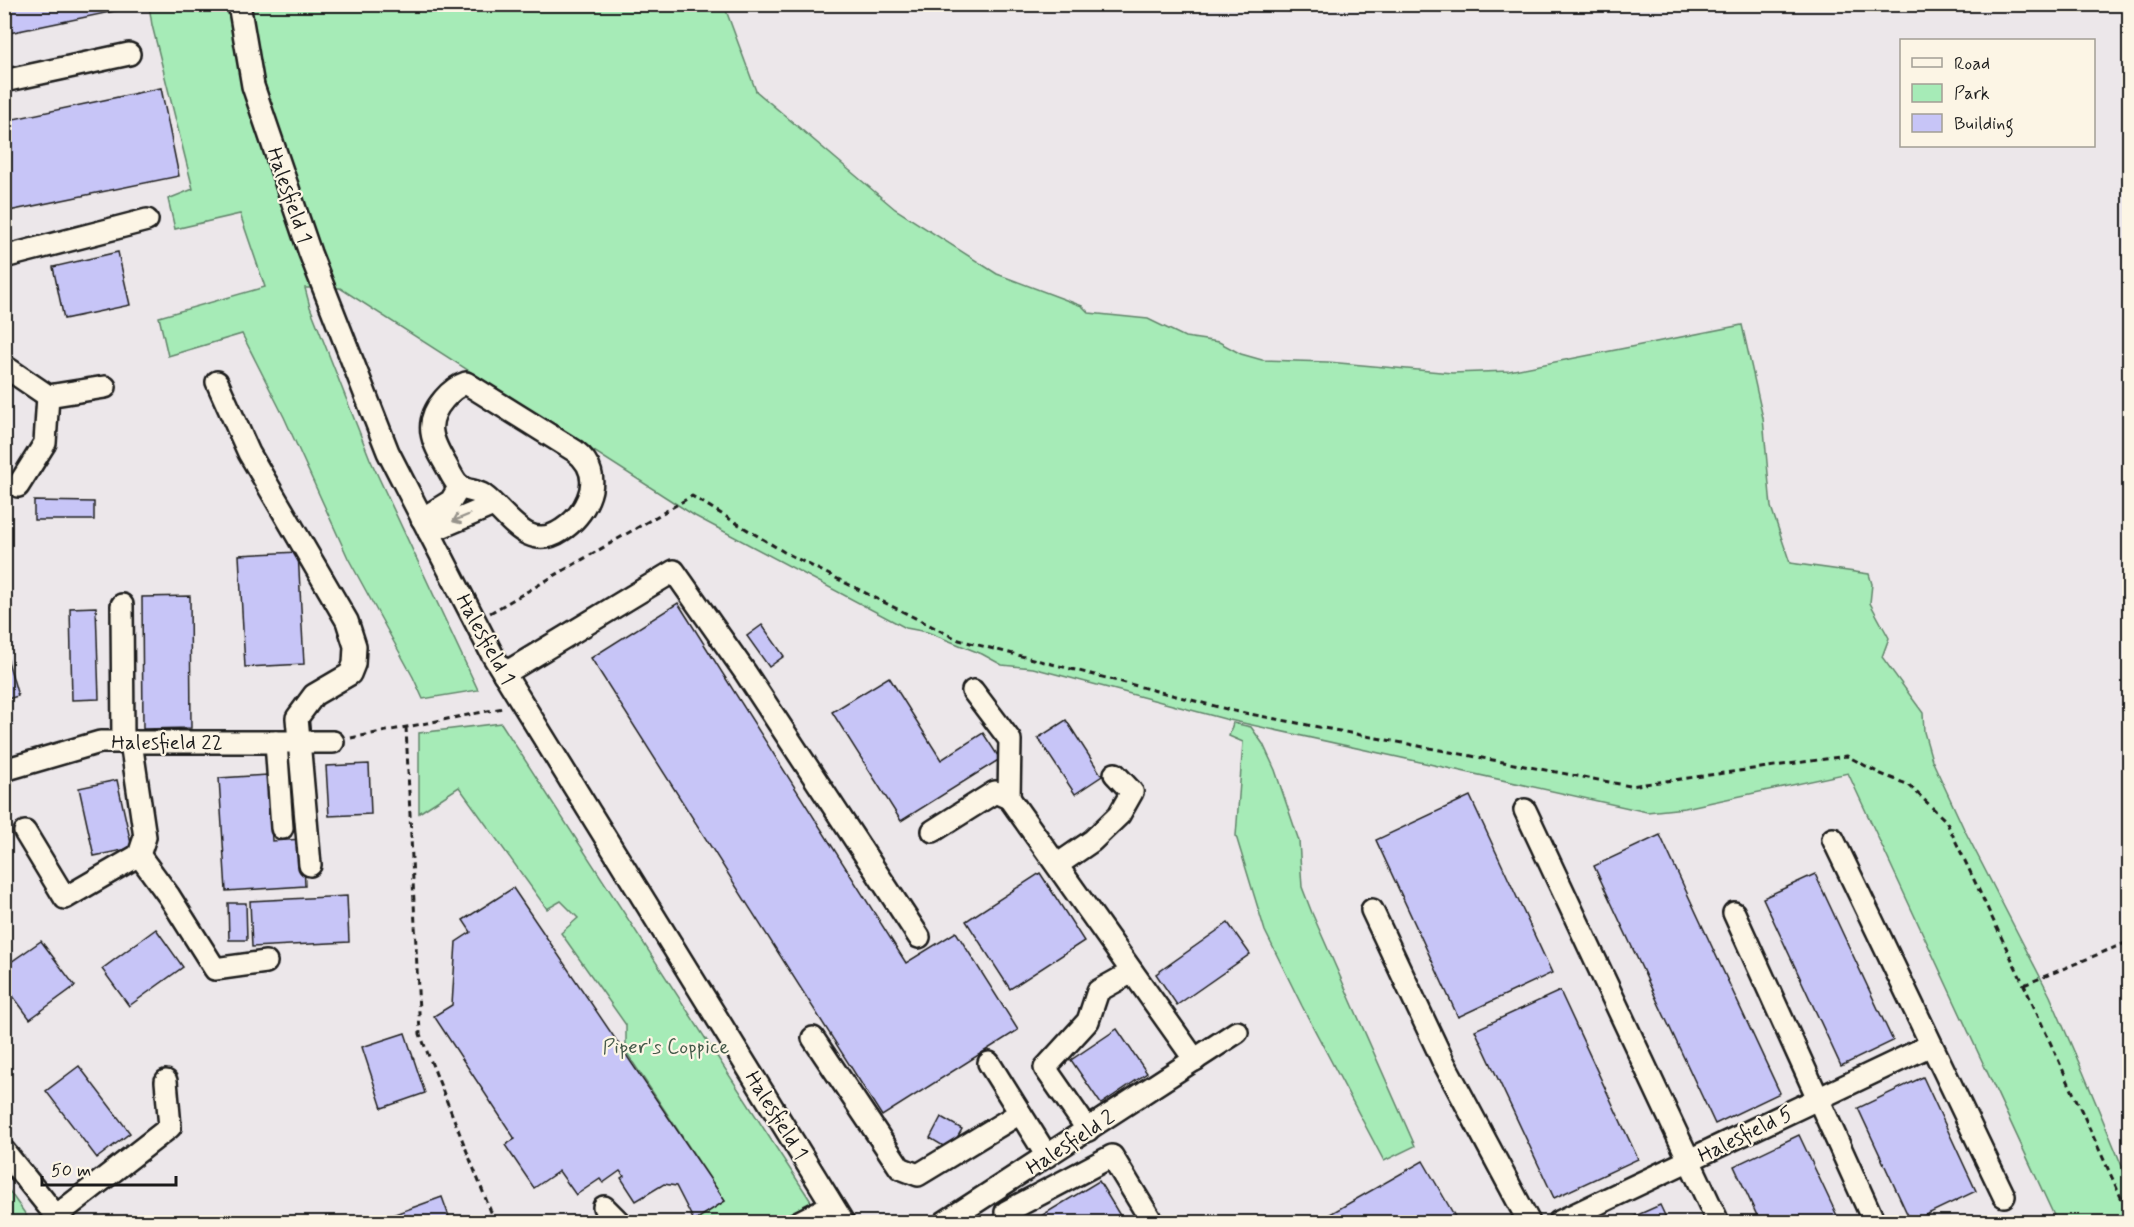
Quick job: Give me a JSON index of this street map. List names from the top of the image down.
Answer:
{
  "streets": {
    "street": [
      "Halesfield 1",
      "Halesfield 22",
      "Halesfield 5",
      "Halesfield 2"
    ]
  },
  "parks": ["Piper's Coppice"],
  "legend": ["Road", "Park", "Building"],
  "scale_bar": "50 m"
}
